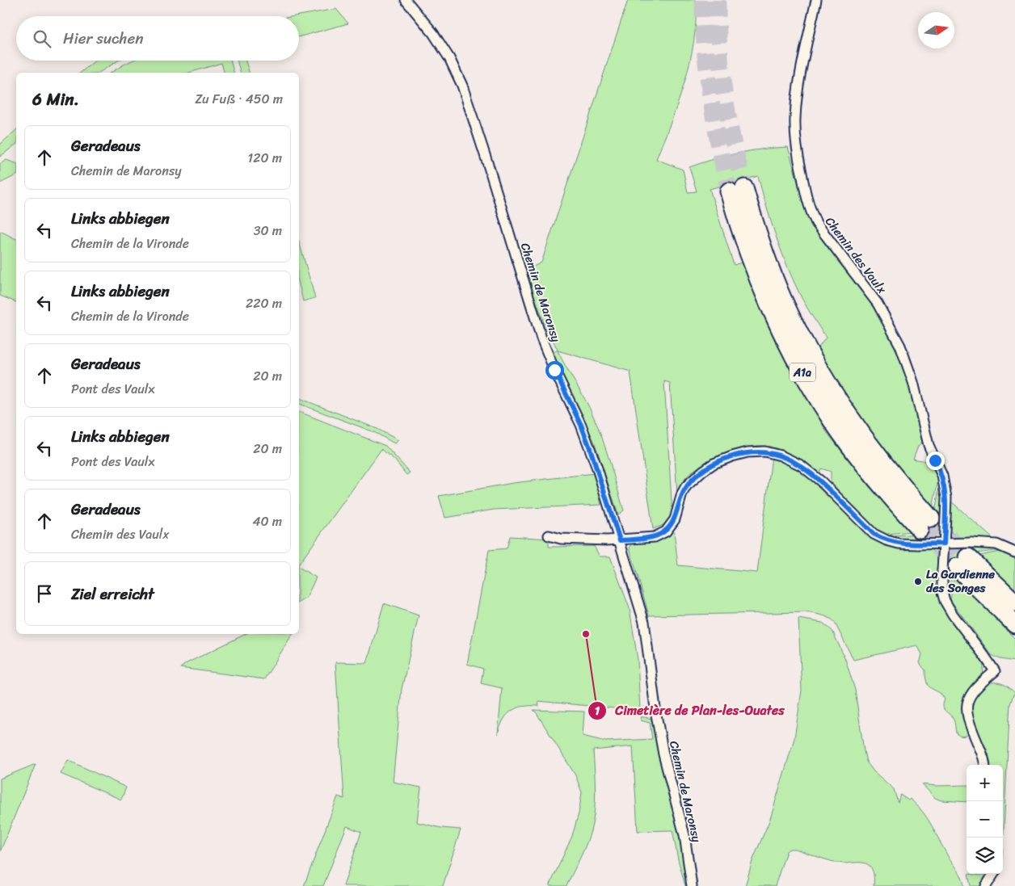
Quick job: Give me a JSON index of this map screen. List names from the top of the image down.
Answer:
{
  "streets": {
    "highway": ["A1a"],
    "street": ["Chemin des Vaulx", "Chemin de Maronsy"]
  },
  "crossings": [
    ["Chemin des Vaulx", "A1a"]
  ],
  "places": ["La Gardienne des Songes", "Cimetière de Plan-les-Ouates"],
  "north": "right",
  "page": {
    "search": "Hier suchen",
    "heading": ["6 Min.", "Zu Fuß · 450 m"],
    "list": [
      ["Geradeaus", "Chemin de Maronsy", "120 m"],
      ["Links abbiegen", "Chemin de la Vironde", "30 m"],
      ["Links abbiegen", "Chemin de la Vironde", "220 m"],
      ["Geradeaus", "Pont des Vaulx", "20 m"],
      ["Links abbiegen", "Pont des Vaulx", "20 m"],
      ["Geradeaus", "Chemin des Vaulx", "40 m"],
      "Ziel erreicht"
    ],
    "map_buttons": ["+", "−"]
  }
}
